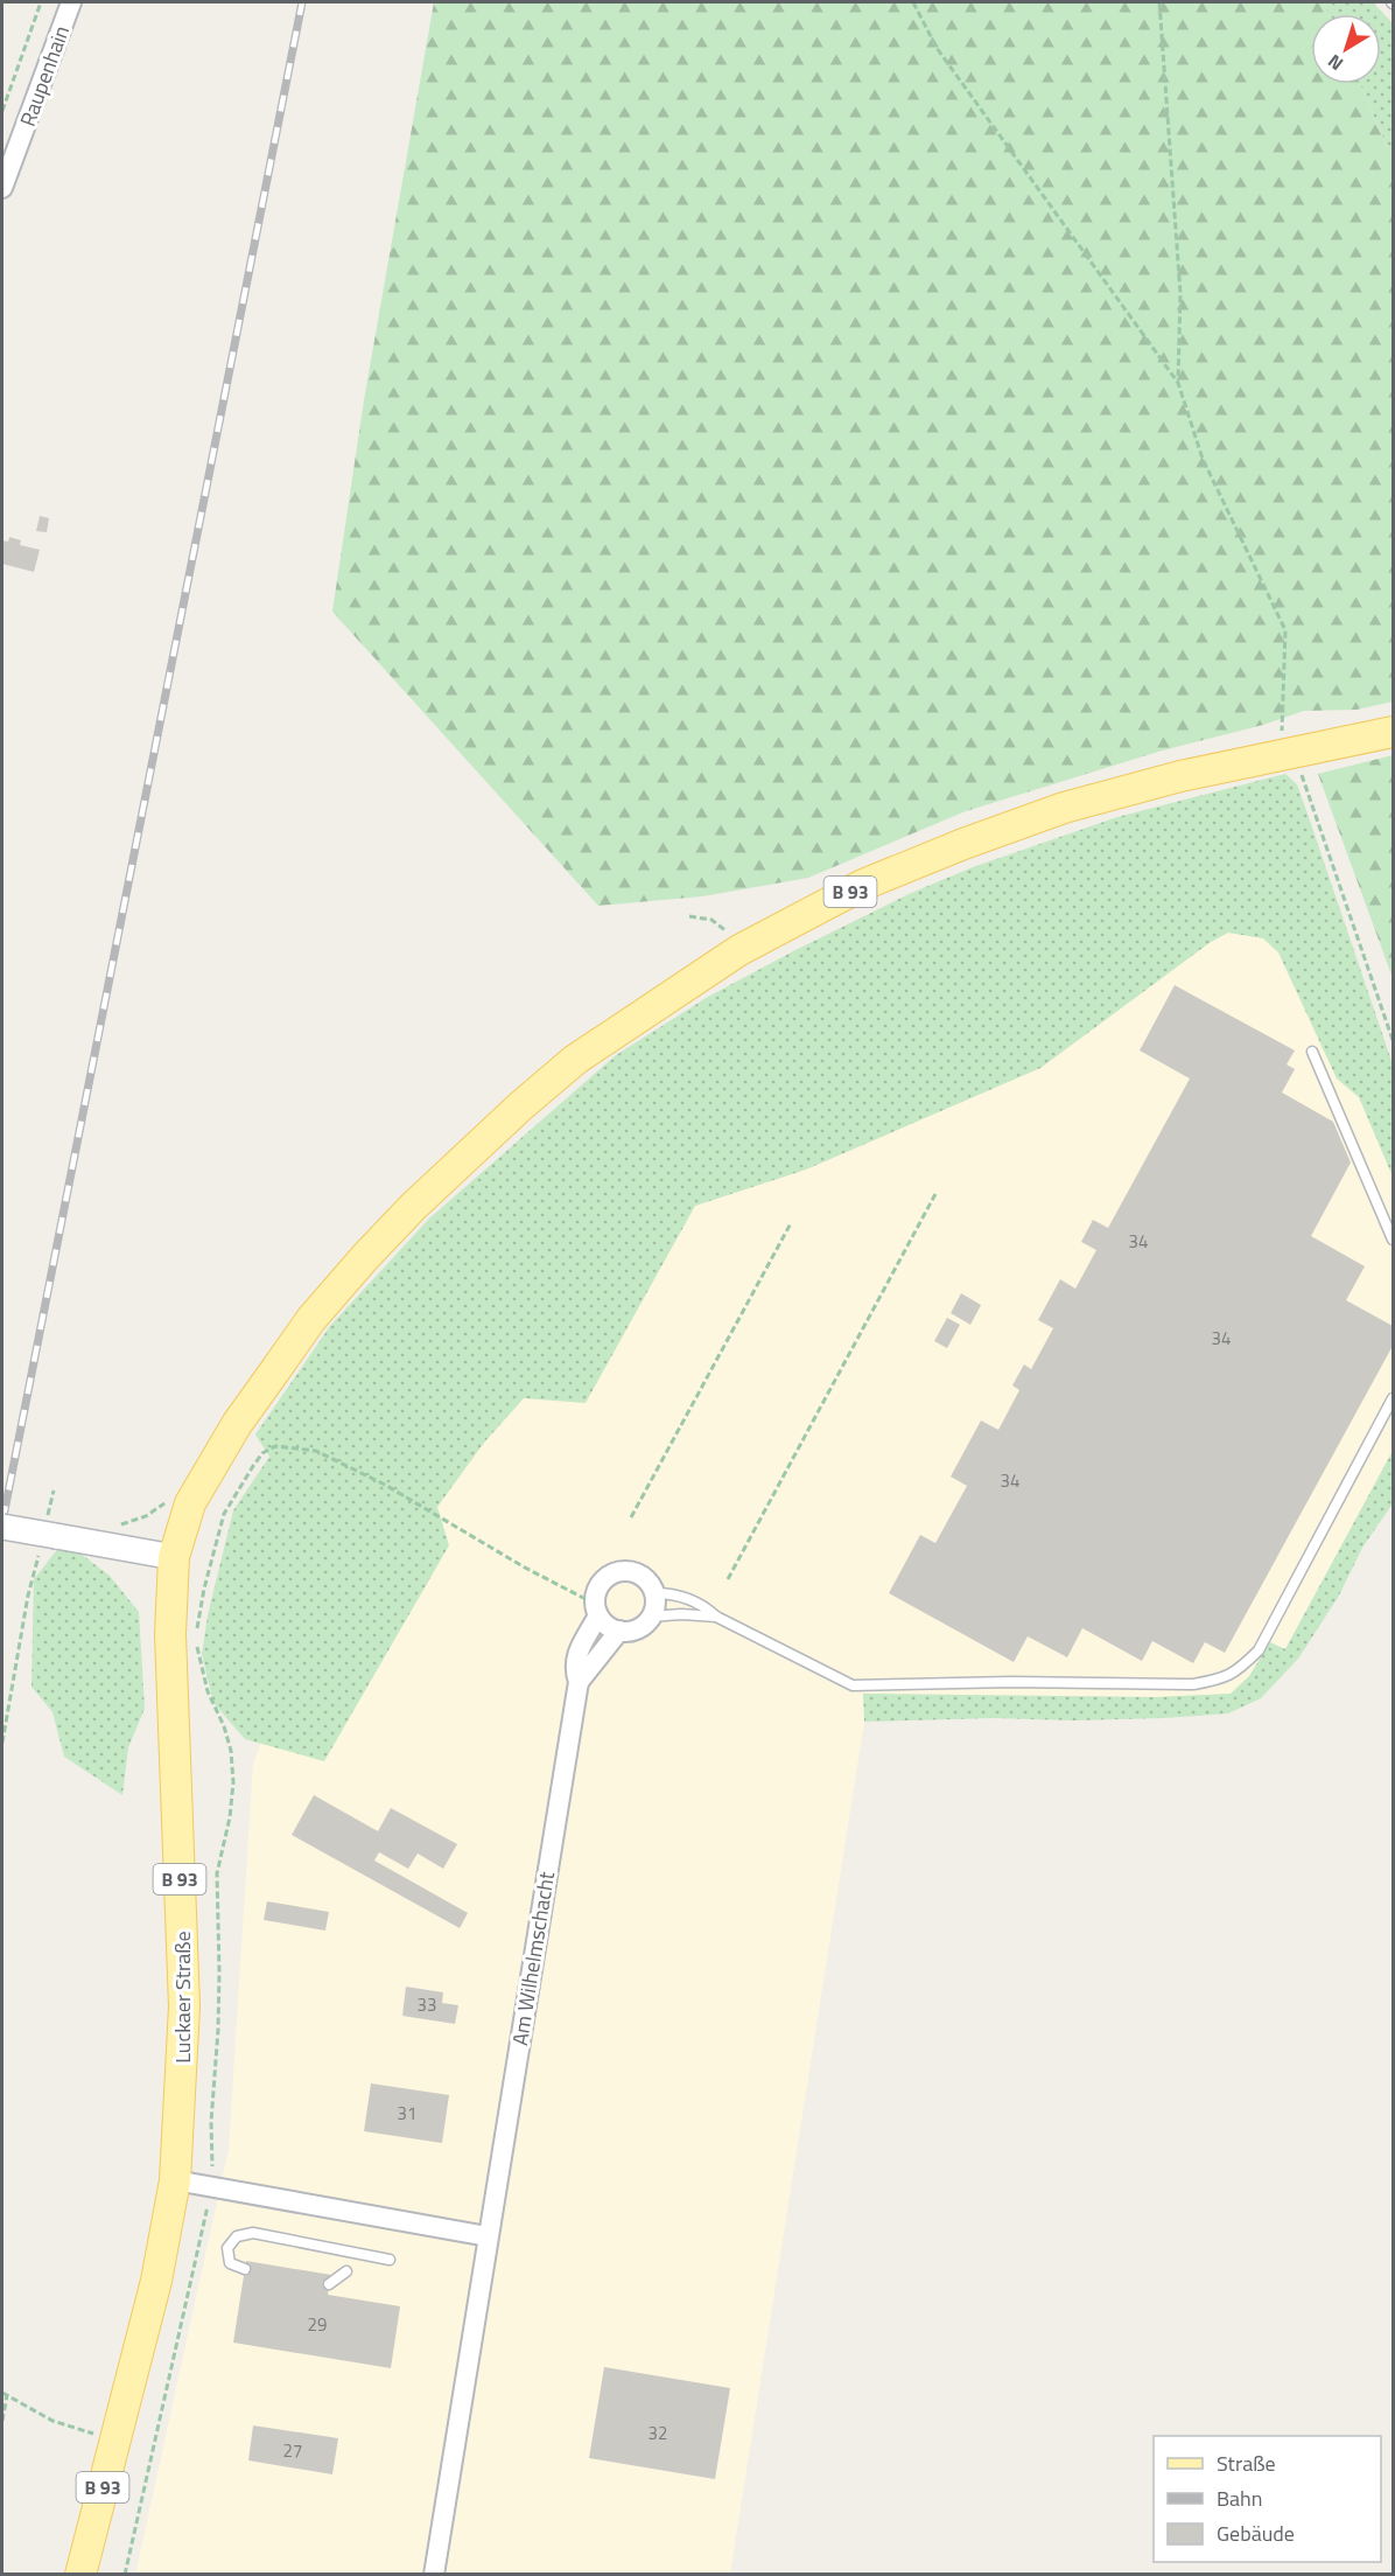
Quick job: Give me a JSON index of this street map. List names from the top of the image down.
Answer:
{
  "streets": {
    "main road": ["B 93", "Luckaer Straße"],
    "street": ["Raupenhain", "Am Wilhelmschacht"]
  },
  "crossings": [
    ["B 93", "Luckaer Straße"]
  ],
  "house_numbers": [
    "34",
    "34",
    "34",
    "33",
    "31",
    "29",
    "32",
    "27"
  ],
  "legend": ["Straße", "Bahn", "Gebäude"],
  "north": "bottom left"
}
